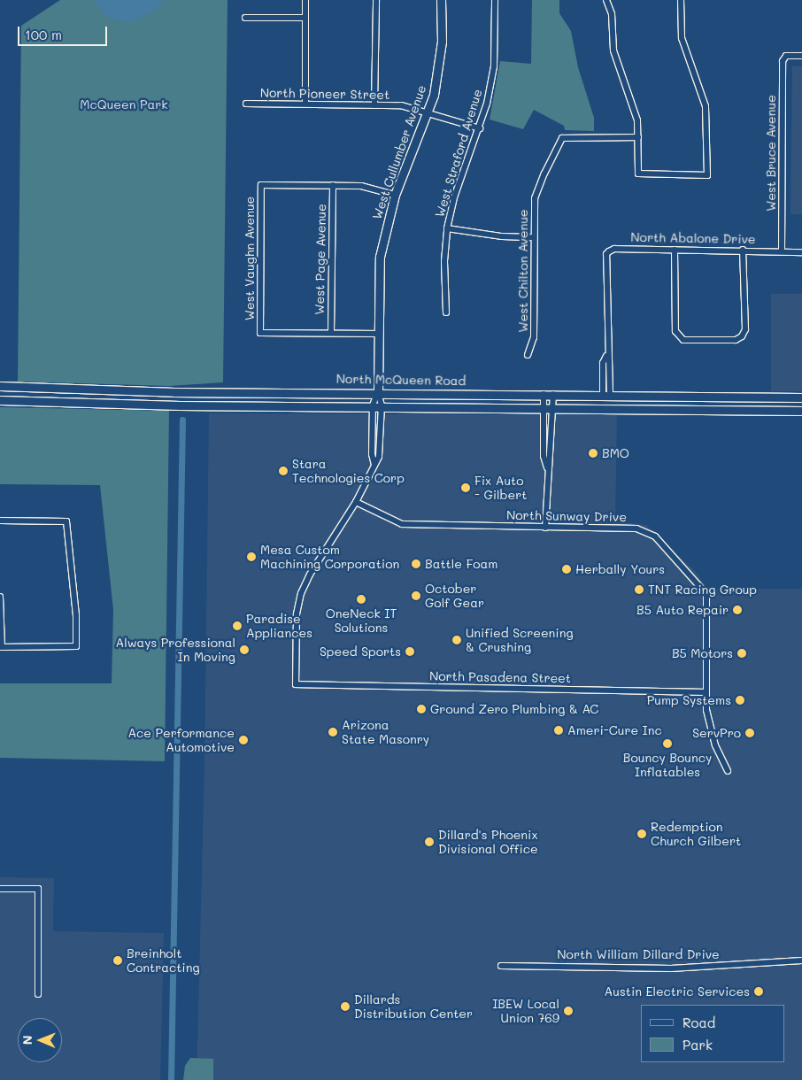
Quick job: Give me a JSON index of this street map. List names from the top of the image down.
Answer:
{
  "streets": {
    "main road": ["West Cullumber Avenue", "North McQueen Road"],
    "street": [
      "North Pioneer Street",
      "West Straford Avenue",
      "West Bruce Avenue",
      "North Abalone Drive",
      "West Vaughn Avenue",
      "West Page Avenue",
      "West Chilton Avenue",
      "North Sunway Drive",
      "North Pasadena Street",
      "North William Dillard Drive"
    ]
  },
  "crossings": [
    ["North Pioneer Street", "West Cullumber Avenue"],
    ["North Pioneer Street", "West Straford Avenue"],
    ["West Cullumber Avenue", "North McQueen Road"],
    ["West Bruce Avenue", "North Abalone Drive"],
    ["West Vaughn Avenue", "West Page Avenue"],
    ["North Sunway Drive", "North Pasadena Street"]
  ],
  "parks": ["McQueen Park"],
  "places": [
    "BMO",
    "Stara Technologies Corp",
    "Fix Auto - Gilbert",
    "Mesa Custom Machining Corporation",
    "Battle Foam",
    "Herbally Yours",
    "TNT Racing Group",
    "October Golf Gear",
    "OneNeck IT Solutions",
    "B5 Auto Repair",
    "Paradise Appliances",
    "Unified Screening & Crushing",
    "Always Professional In Moving",
    "Speed Sports",
    "B5 Motors",
    "Pump Systems",
    "Ground Zero Plumbing & AC",
    "Ameri-Cure Inc",
    "Arizona State Masonry",
    "ServPro",
    "Ace Performance Automotive",
    "Bouncy Bouncy Inflatables",
    "Redemption Church Gilbert",
    "Dillard's Phoenix Divisional Office",
    "Breinholt Contracting",
    "Austin Electric Services",
    "Dillards Distribution Center",
    "IBEW Local Union 769"
  ],
  "legend": ["Road", "Park"],
  "scale_bar": "100 m",
  "north": "left"
}
